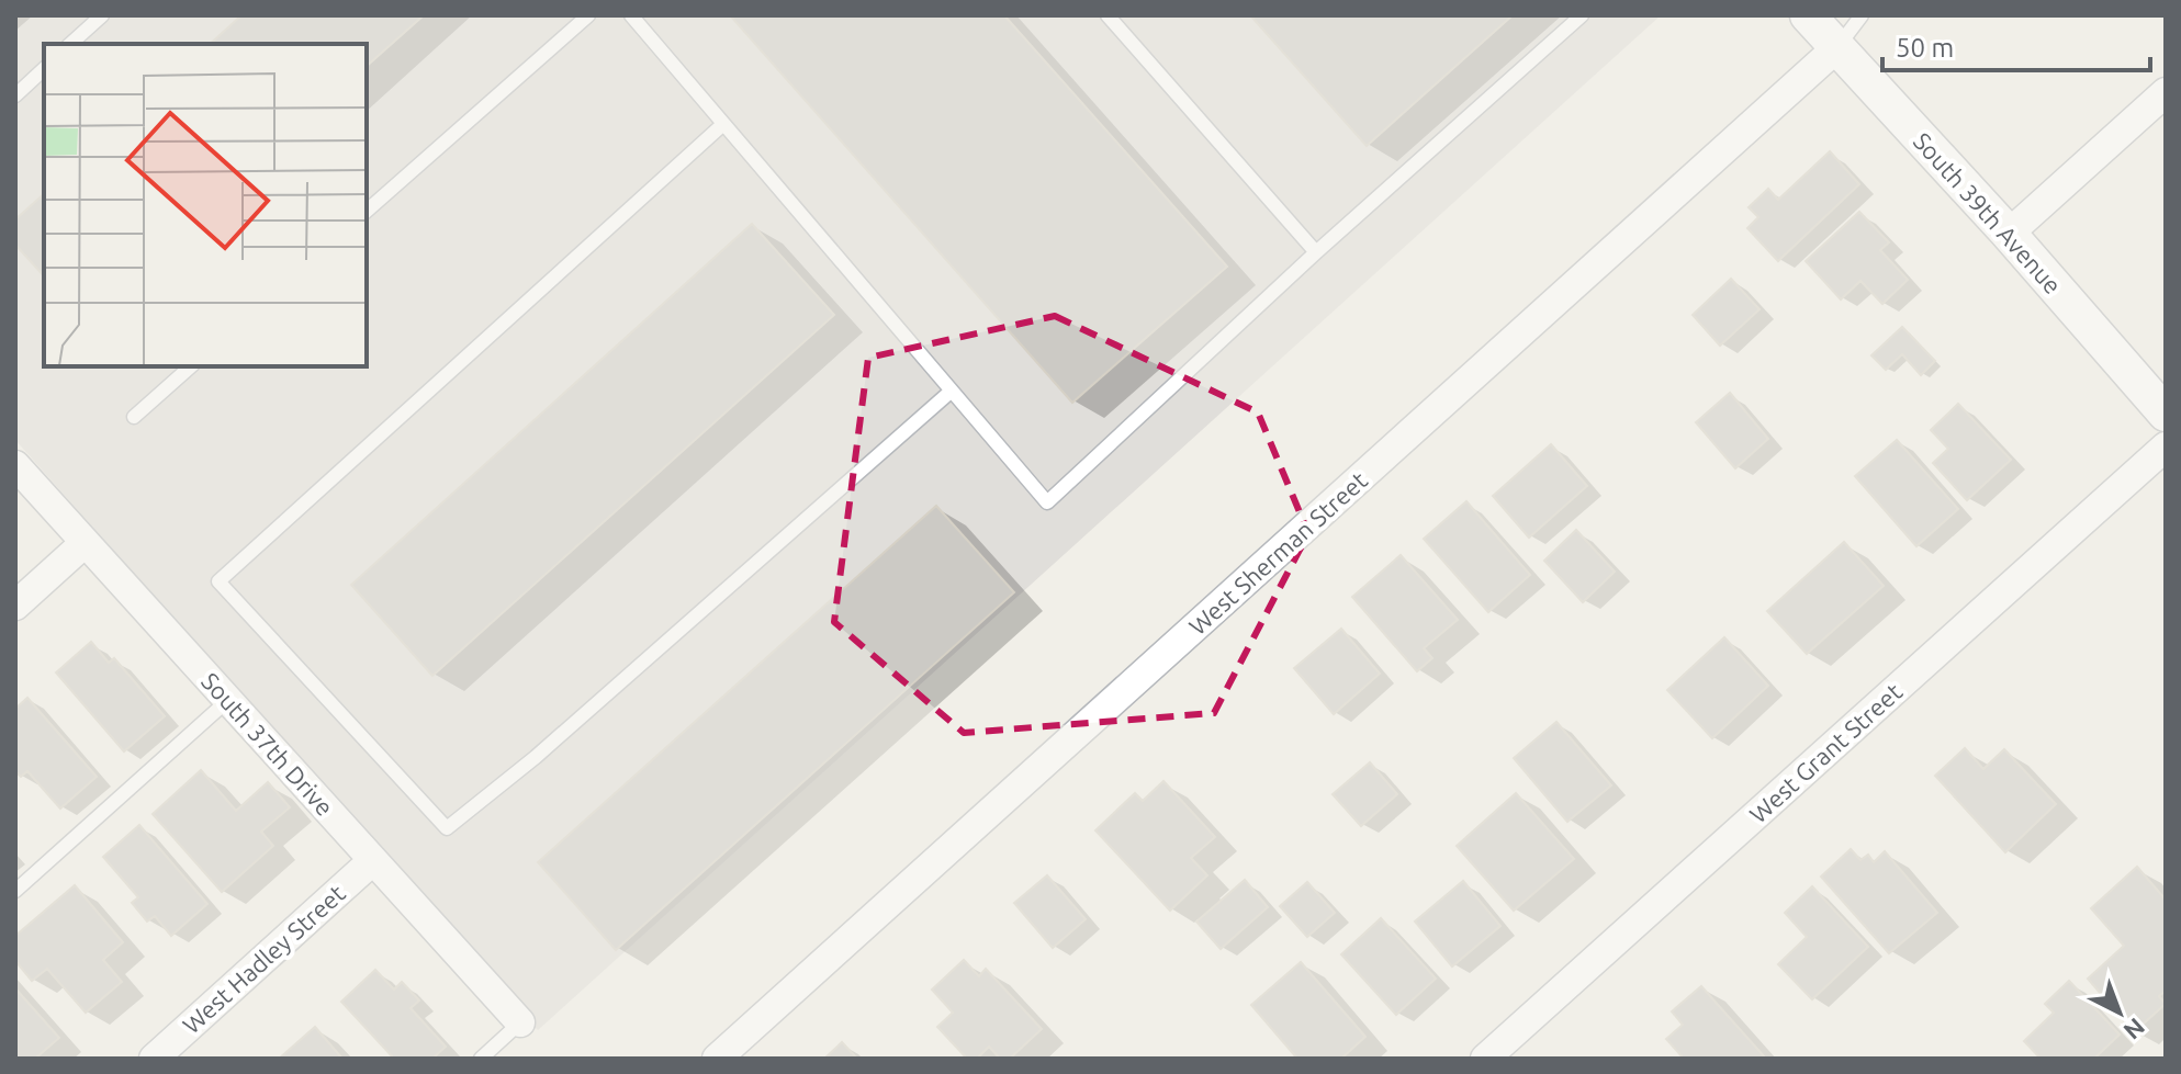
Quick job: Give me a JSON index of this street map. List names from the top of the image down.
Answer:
{
  "streets": {
    "street": [
      "South 39th Avenue",
      "West Sherman Street",
      "South 37th Drive",
      "West Grant Street",
      "West Hadley Street"
    ]
  },
  "crossings": [
    ["South 39th Avenue", "West Sherman Street"],
    ["South 37th Drive", "West Hadley Street"]
  ],
  "scale_bar": "50 m",
  "north": "bottom right"
}
